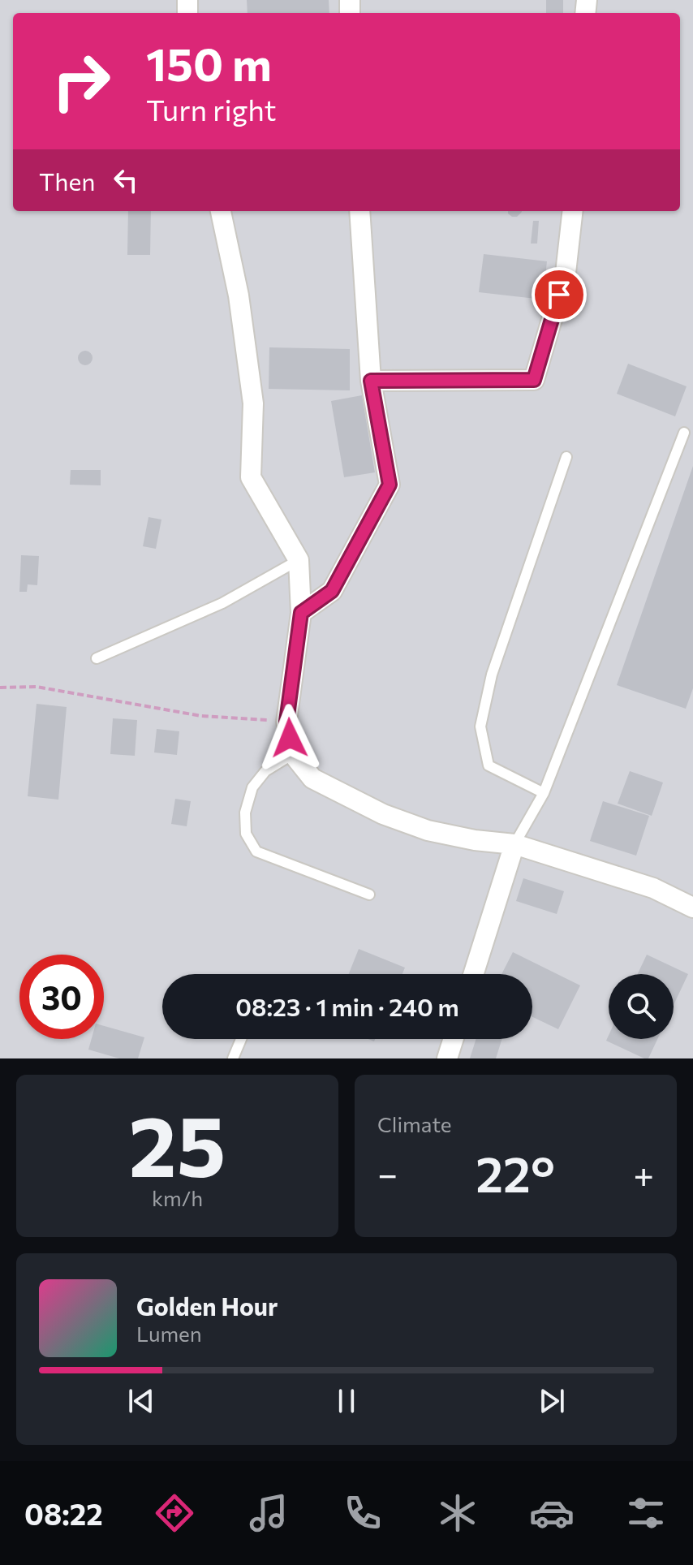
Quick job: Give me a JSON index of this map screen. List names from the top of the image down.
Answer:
{
  "page": {
    "turn": ["150 m", "Turn right"],
    "then": "Then",
    "limit": "30",
    "trip": "08:23 · 1 min · 240 m",
    "tile": [
      ["25", "km/h"],
      "Climate"
    ],
    "heat": ["−", "22°", "+"],
    "song": ["Golden Hour", "Lumen"],
    "tabs": "08:22"
  }
}
